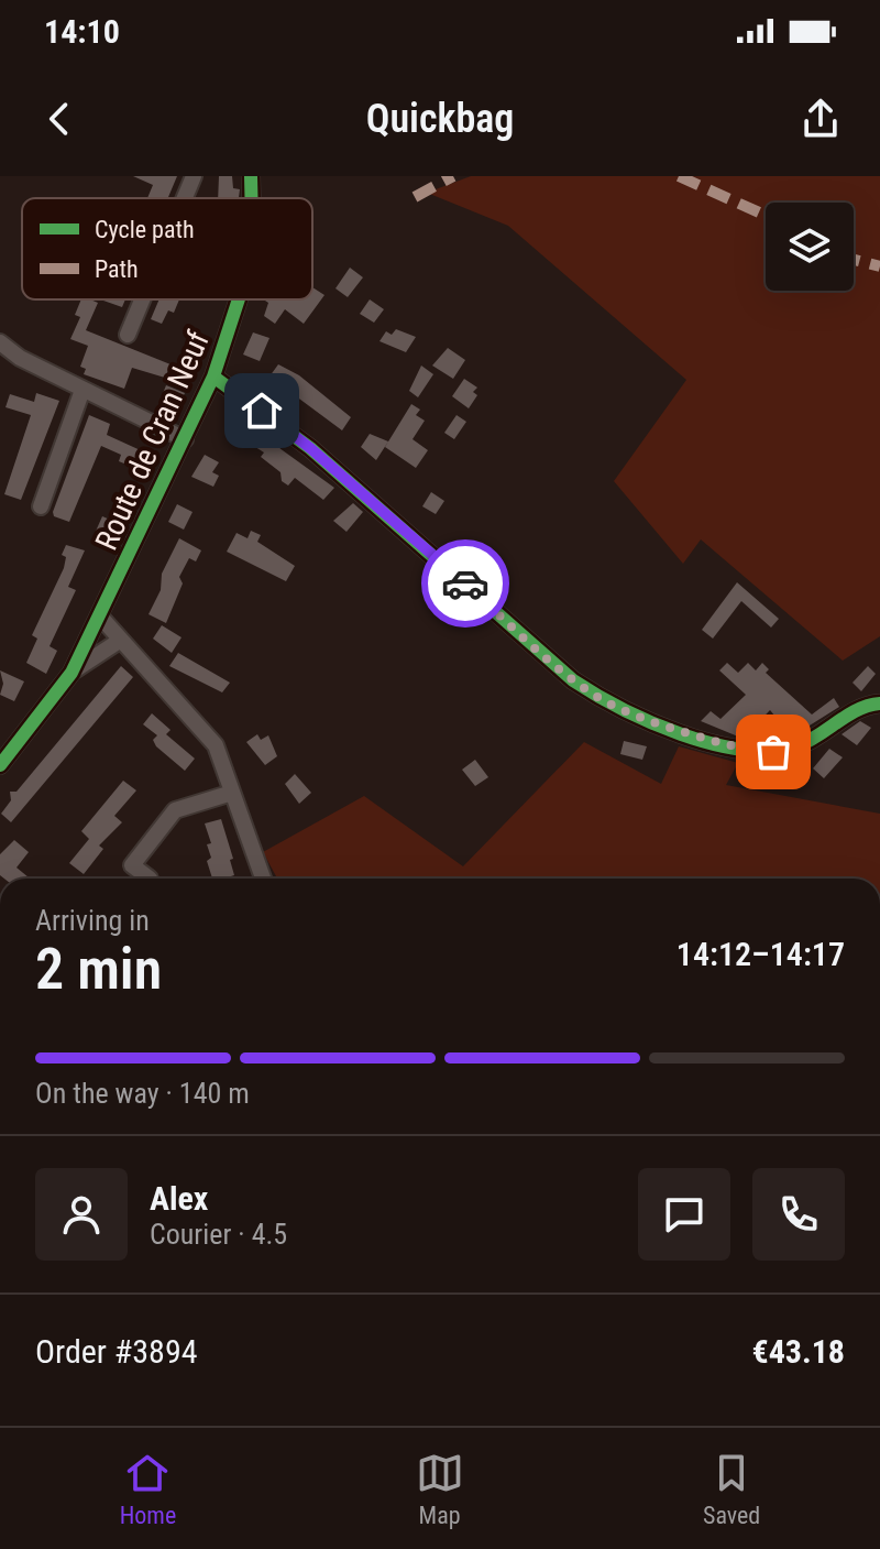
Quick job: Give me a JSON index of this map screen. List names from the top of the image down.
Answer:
{
  "streets": {
    "street": ["Route de Cran Neuf"]
  },
  "legend": ["Cycle path", "Path"],
  "page": {
    "status": "14:10",
    "header": "Quickbag",
    "heading": ["2 min", "Arriving in", "14:12–14:17"],
    "panel": [
      "Alex",
      "Courier · 4.5",
      "Order #3894",
      "€43.18"
    ],
    "bar": "On the way · 140 m",
    "tabs": ["Home", "Map", "Saved"]
  }
}
